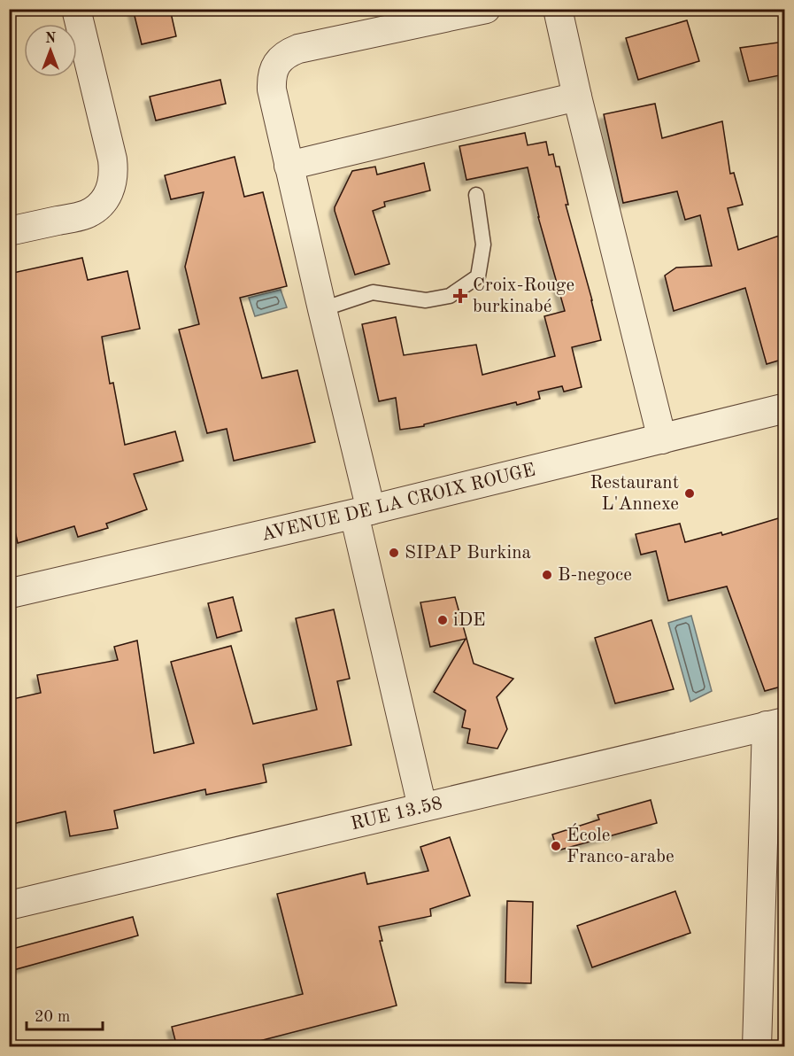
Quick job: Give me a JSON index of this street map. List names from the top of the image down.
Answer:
{
  "streets": {
    "street": ["AVENUE DE LA CROIX ROUGE", "RUE 13.58"]
  },
  "places": {
    "health": ["Croix-Rouge burkinabé"],
    "other": [
      "Restaurant L'Annexe",
      "SIPAP Burkina",
      "B-negoce",
      "iDE",
      "École Franco-arabe"
    ]
  },
  "scale_bar": "20 m",
  "north": "top"
}
